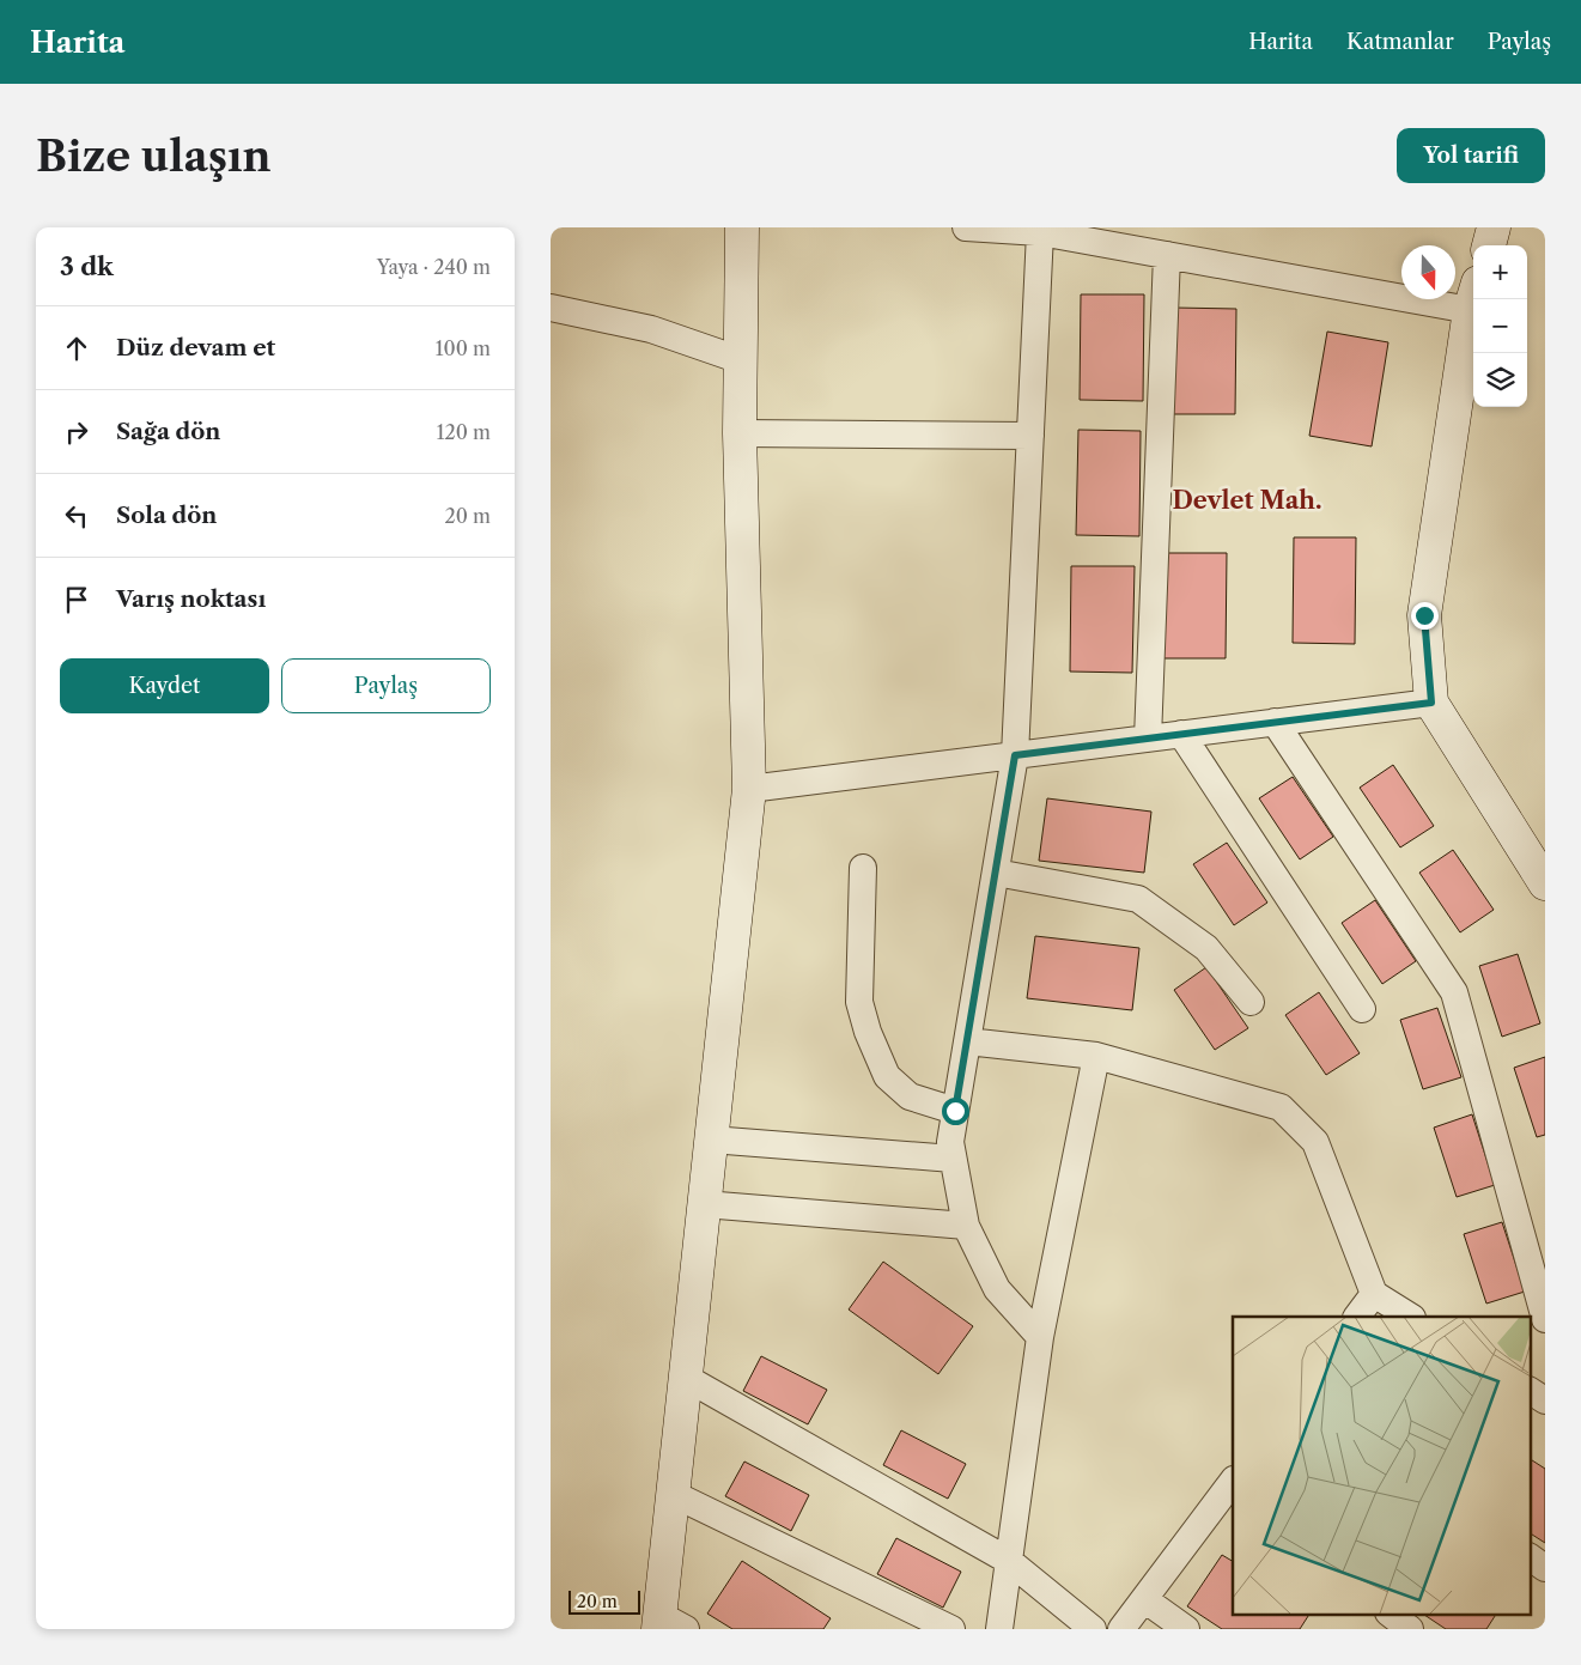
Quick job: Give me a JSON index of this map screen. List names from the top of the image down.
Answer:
{
  "districts": ["Devlet Mah."],
  "scale_bar": "20 m",
  "north": "bottom",
  "page": {
    "header": "Harita",
    "nav": ["Harita", "Katmanlar", "Paylaş"],
    "buttons": [
      "Yol tarifi",
      ["Kaydet", "Paylaş"]
    ],
    "title": "Bize ulaşın",
    "heading": ["3 dk", "Yaya · 240 m"],
    "map_buttons": ["+", "−"],
    "list": [
      ["Düz devam et", "100 m"],
      ["Sağa dön", "120 m"],
      ["Sola dön", "20 m"],
      "Varış noktası"
    ],
    "scale": "20 m"
  }
}
